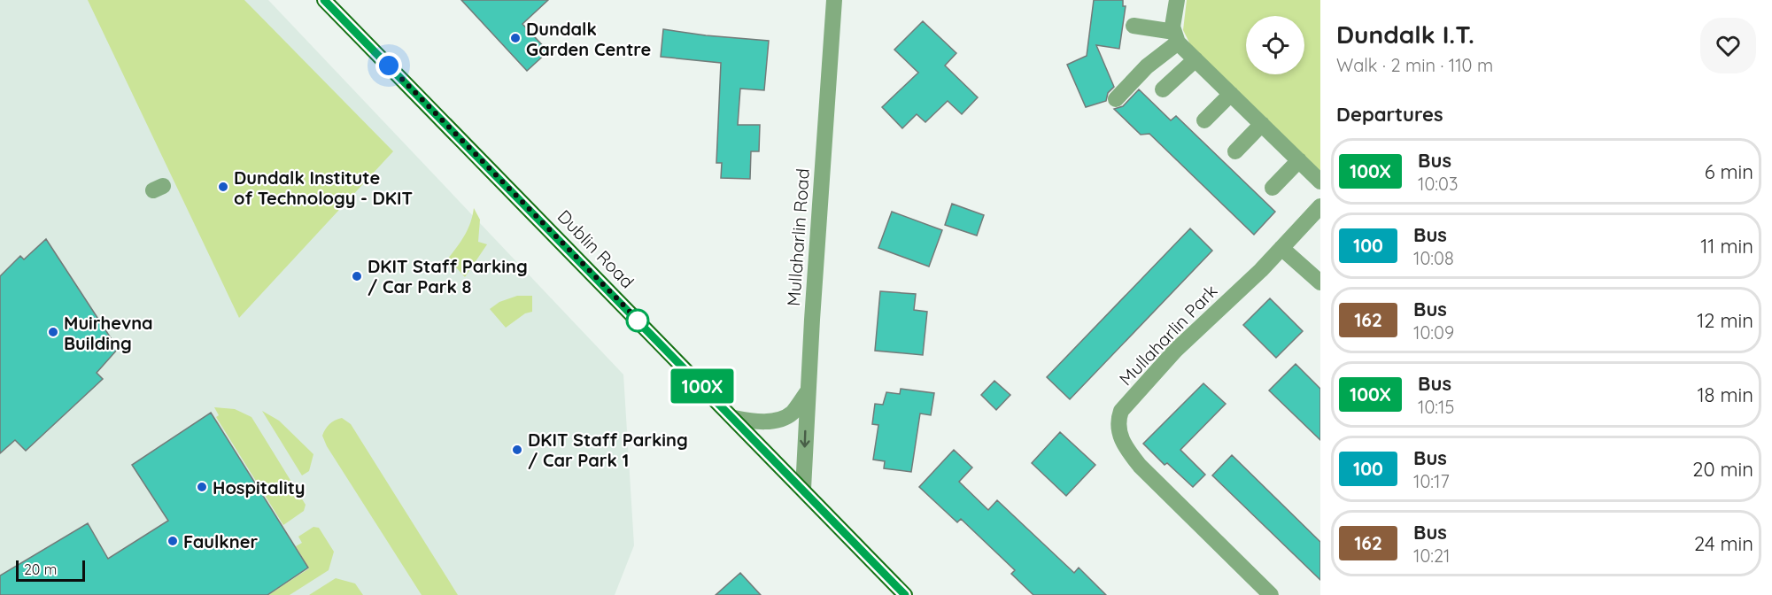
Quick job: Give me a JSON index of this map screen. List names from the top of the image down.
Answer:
{
  "streets": {
    "main road": ["Dublin Road"],
    "street": ["Mullaharlin Road", "Mullaharlin Park"]
  },
  "crossings": [
    ["Mullaharlin Road", "Dublin Road"]
  ],
  "places": [
    "Dundalk Garden Centre",
    "Dundalk Institute of Technology - DKIT",
    "DKIT Staff Parking / Car Park 8",
    "Muirhevna Building",
    "DKIT Staff Parking / Car Park 1",
    "Hospitality",
    "Faulkner"
  ],
  "lines": ["bus line 100X"],
  "scale_bar": "20 m",
  "page": {
    "on_map": "100X",
    "heading": [
      ["Dundalk I.T.", "Walk · 2 min · 110 m"],
      "Departures"
    ],
    "list": [
      {
        "mark": "100X",
        "name": "Bus",
        "note": "10:03",
        "value": "6 min"
      },
      {
        "mark": "100",
        "name": "Bus",
        "note": "10:08",
        "value": "11 min"
      },
      {
        "mark": "162",
        "name": "Bus",
        "note": "10:09",
        "value": "12 min"
      },
      {
        "mark": "100X",
        "name": "Bus",
        "note": "10:15",
        "value": "18 min"
      },
      {
        "mark": "100",
        "name": "Bus",
        "note": "10:17",
        "value": "20 min"
      },
      {
        "mark": "162",
        "name": "Bus",
        "note": "10:21",
        "value": "24 min"
      }
    ],
    "scale": "20 m"
  }
}
